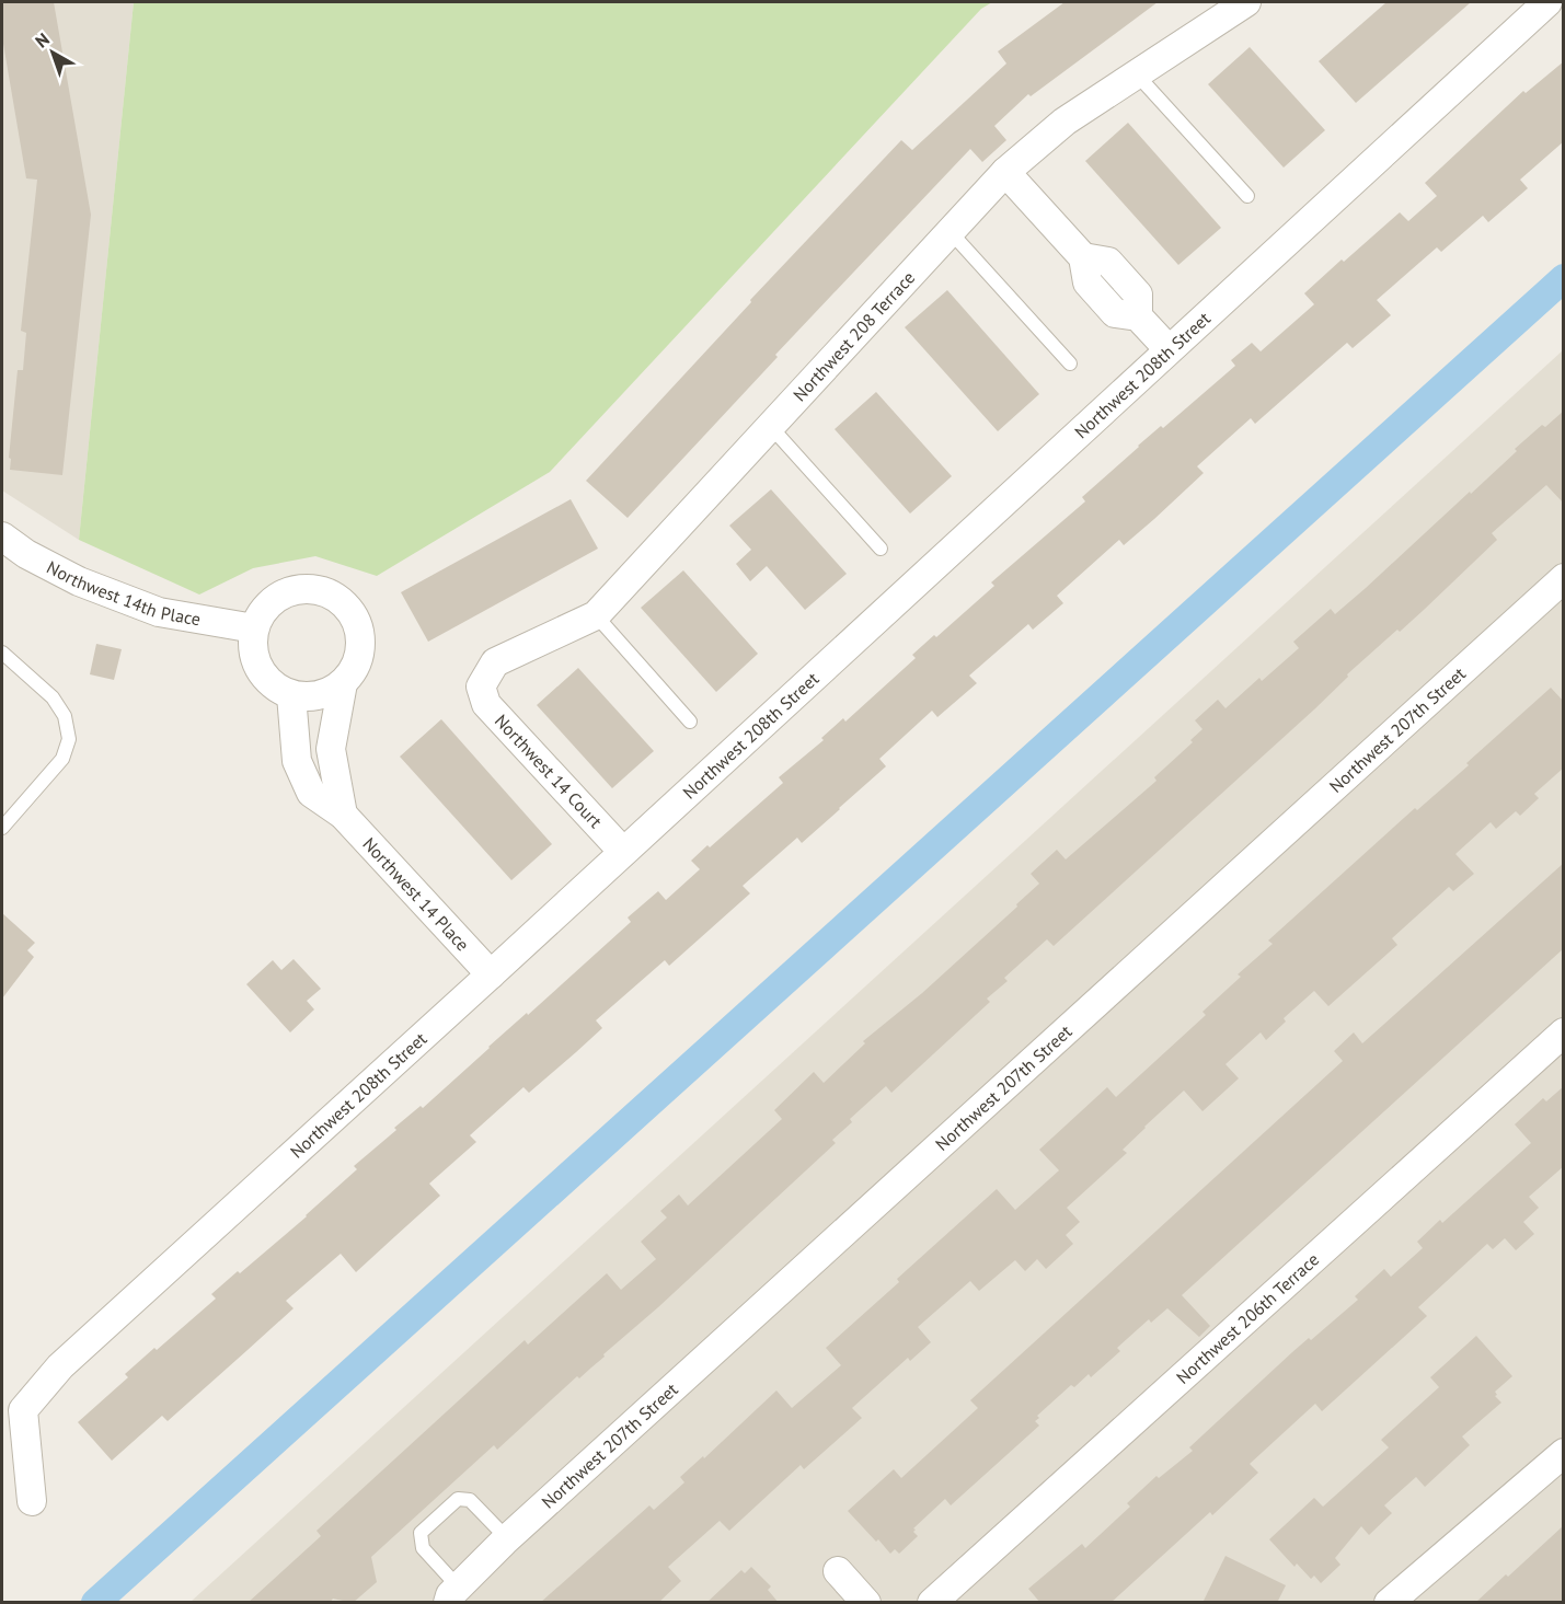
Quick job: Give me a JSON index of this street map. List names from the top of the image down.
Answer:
{
  "streets": {
    "street": [
      "Northwest 208 Terrace",
      "Northwest 208th Street",
      "Northwest 14th Place",
      "Northwest 207th Street",
      "Northwest 14 Court",
      "Northwest 14 Place",
      "Northwest 206th Terrace"
    ]
  },
  "crossings": [
    ["Northwest 208 Terrace", "Northwest 14 Court"],
    ["Northwest 208th Street", "Northwest 14 Court"],
    ["Northwest 208th Street", "Northwest 14 Place"]
  ],
  "north": "top left"
}
